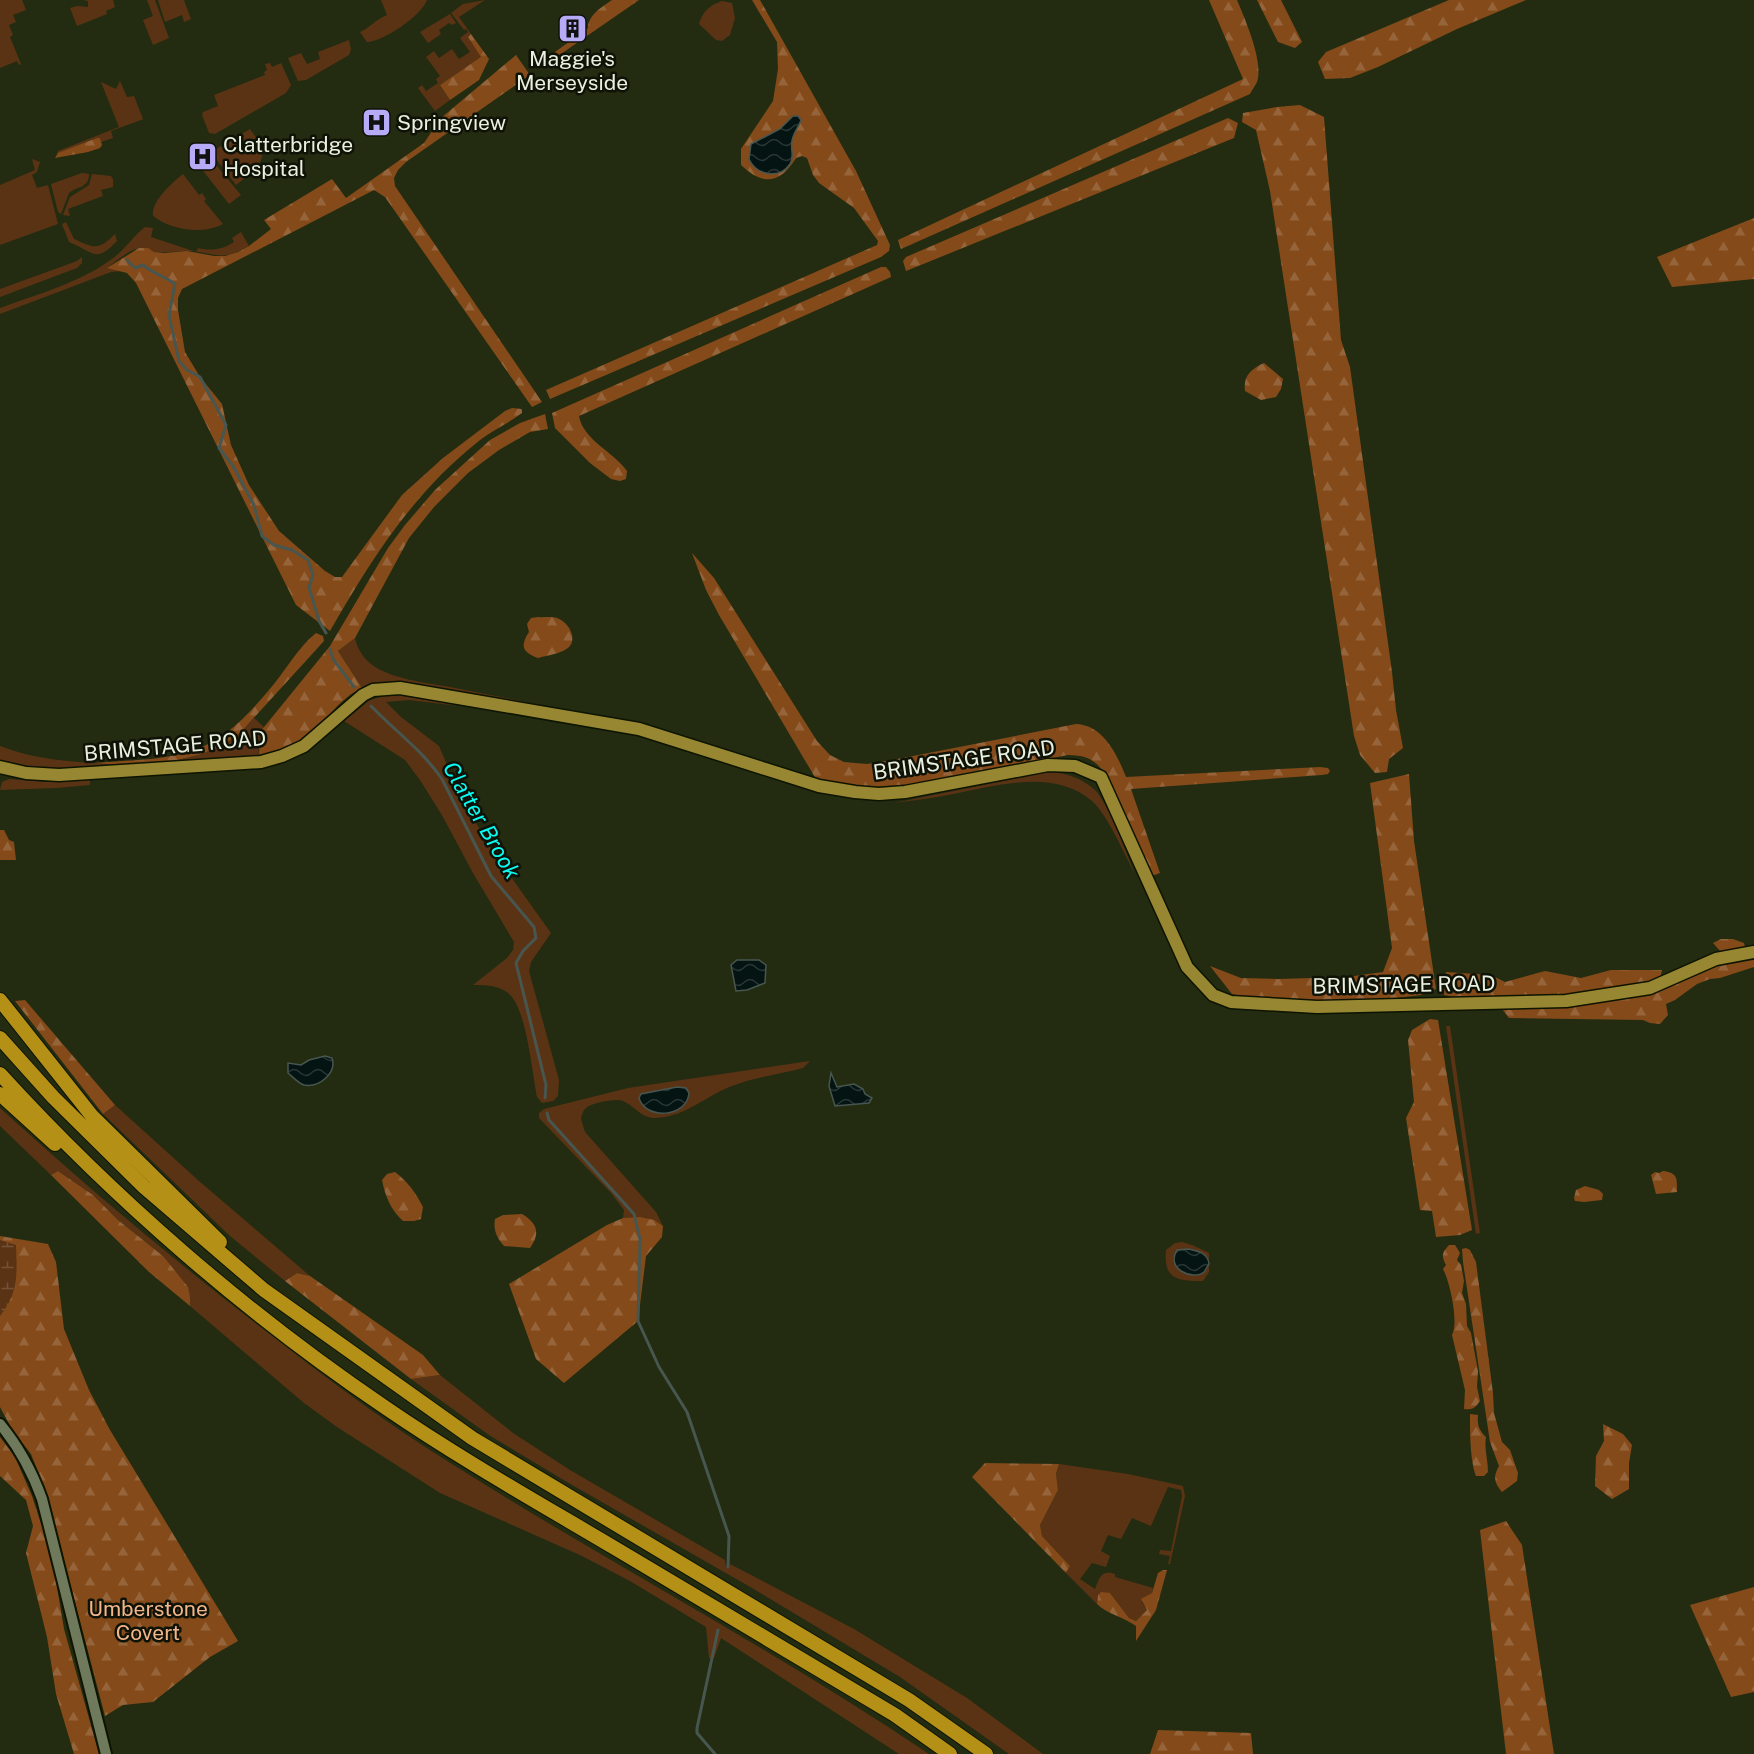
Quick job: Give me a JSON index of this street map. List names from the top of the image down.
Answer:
{
  "streets": {
    "main road": ["BRIMSTAGE ROAD"]
  },
  "water": ["Clatter Brook"],
  "parks": ["Umberstone Covert"],
  "places": {
    "building": ["Maggie's Merseyside"],
    "hospital": ["Springview", "Clatterbridge Hospital"]
  }
}
